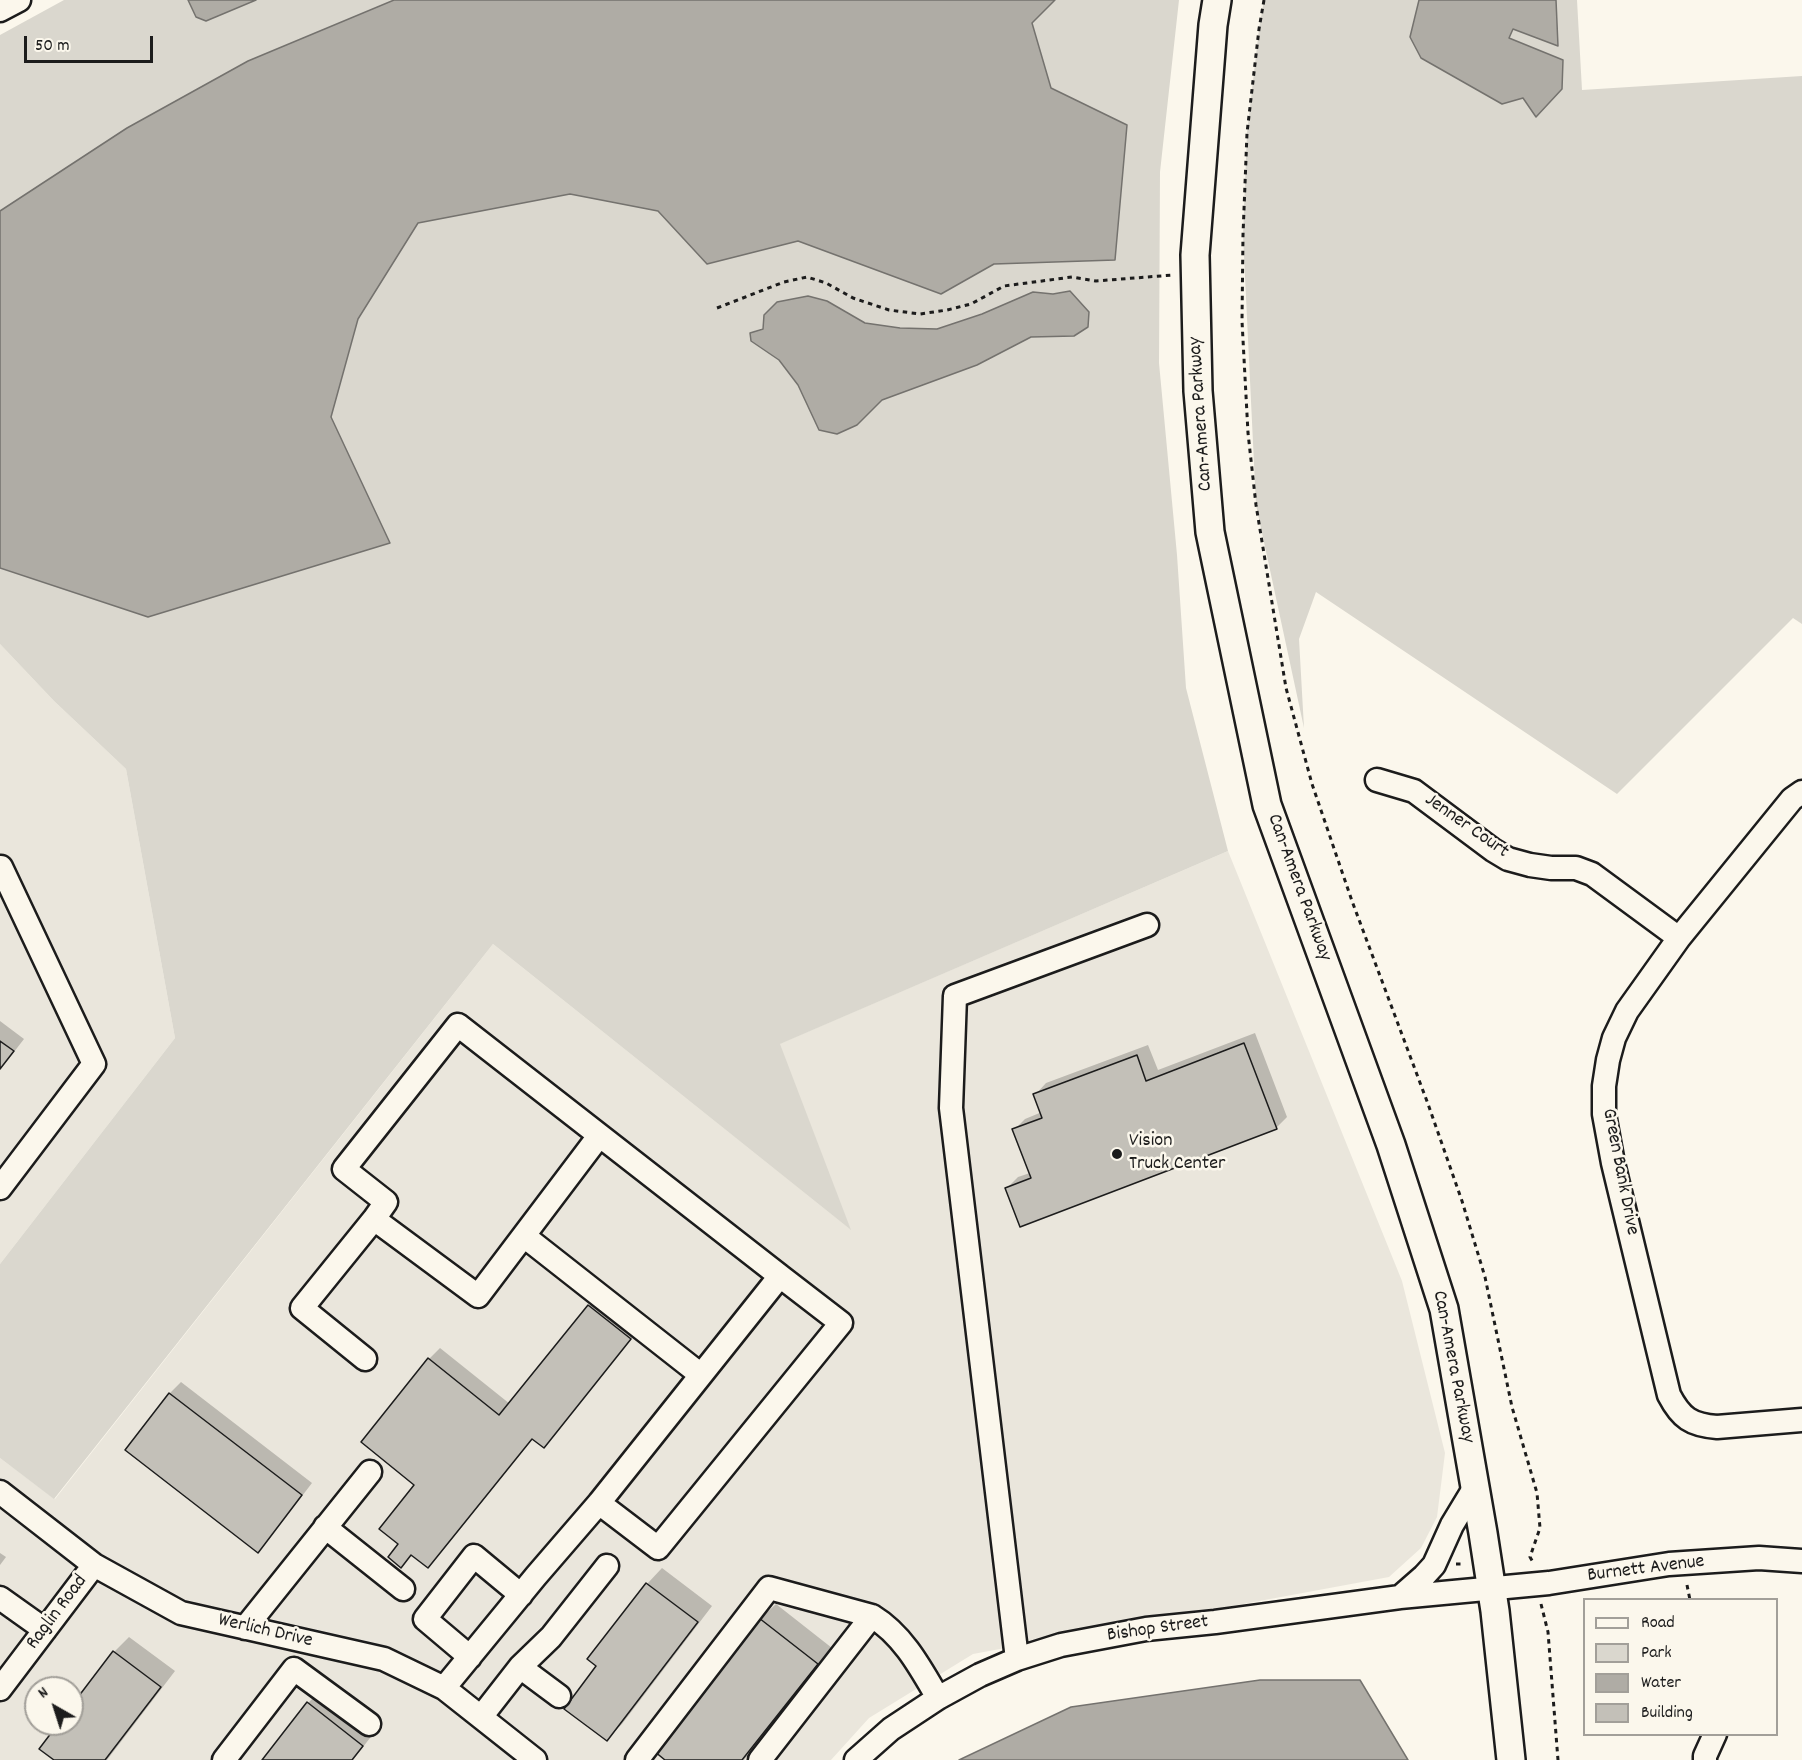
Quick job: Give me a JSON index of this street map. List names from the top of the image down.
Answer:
{
  "streets": {
    "main road": ["Can-Amera Parkway"],
    "street": [
      "Jenner Court",
      "Green Bank Drive",
      "Burnett Avenue",
      "Raglin Road",
      "Bishop Street",
      "Werlich Drive"
    ]
  },
  "crossings": [
    ["Can-Amera Parkway", "Burnett Avenue"],
    ["Can-Amera Parkway", "Bishop Street"],
    ["Jenner Court", "Green Bank Drive"],
    ["Burnett Avenue", "Bishop Street"],
    ["Raglin Road", "Werlich Drive"]
  ],
  "places": ["Vision Truck Center"],
  "legend": [
    "Road",
    "Park",
    "Water",
    "Building"
  ],
  "scale_bar": "50 m",
  "north": "top left"
}
